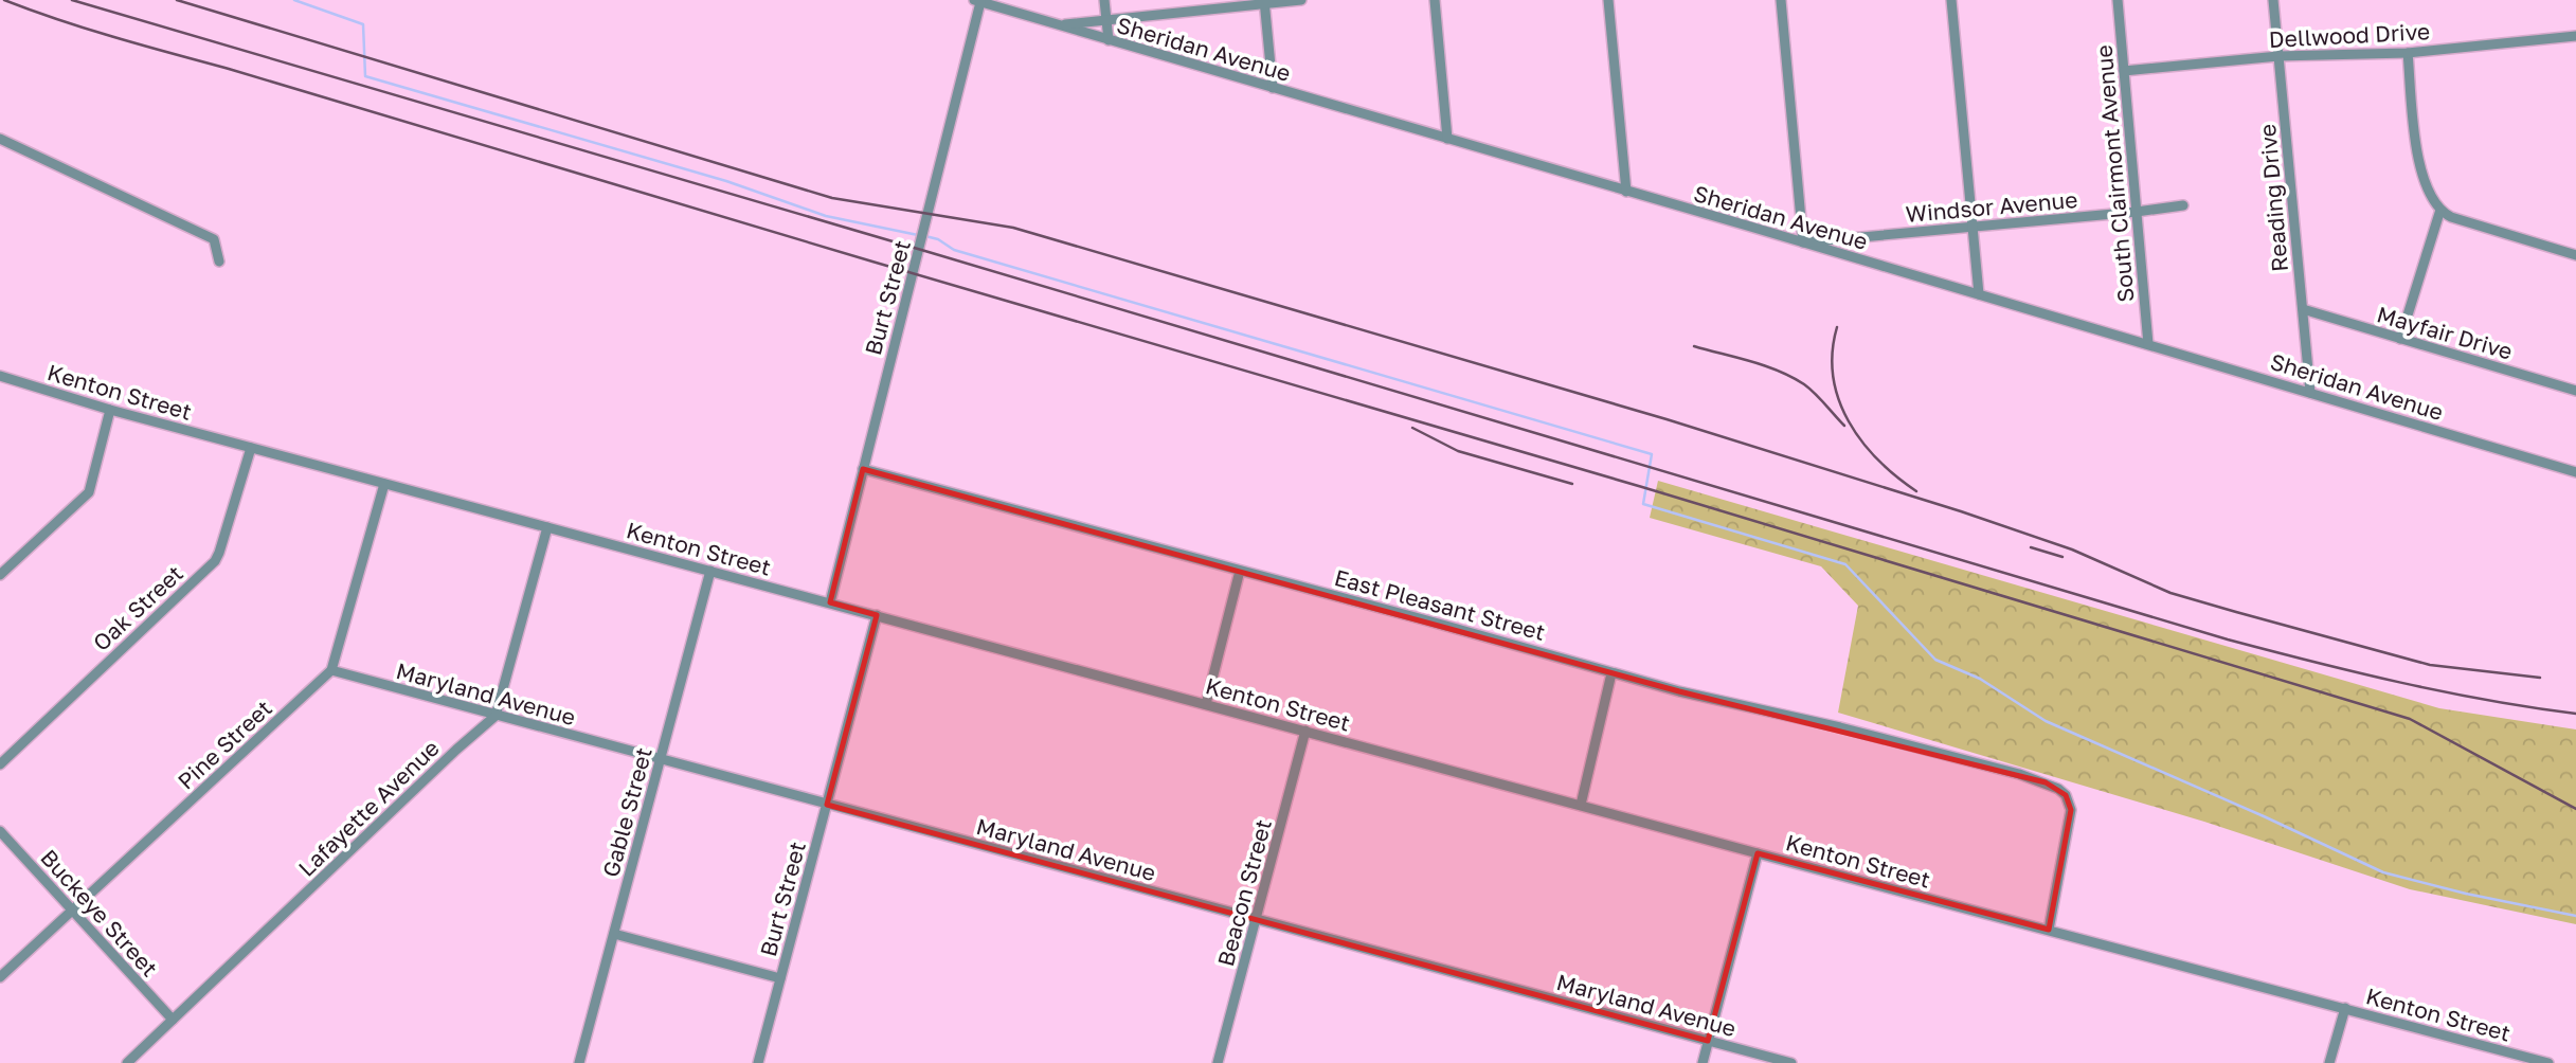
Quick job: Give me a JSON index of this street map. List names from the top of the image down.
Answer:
{
  "streets": {
    "street": [
      "Dellwood Drive",
      "Sheridan Avenue",
      "South Clairmont Avenue",
      "Reading Drive",
      "Windsor Avenue",
      "Burt Street",
      "Mayfair Drive",
      "Kenton Street",
      "East Pleasant Street",
      "Oak Street",
      "Maryland Avenue",
      "Pine Street",
      "Lafayette Avenue",
      "Gable Street",
      "Beacon Street",
      "Buckeye Street"
    ]
  },
  "crossings": [
    ["Dellwood Drive", "South Clairmont Avenue"],
    ["Dellwood Drive", "Reading Drive"],
    ["Sheridan Avenue", "South Clairmont Avenue"],
    ["Sheridan Avenue", "Reading Drive"],
    ["Sheridan Avenue", "Windsor Avenue"],
    ["Sheridan Avenue", "Burt Street"],
    ["South Clairmont Avenue", "Windsor Avenue"],
    ["Reading Drive", "Mayfair Drive"],
    ["Burt Street", "Kenton Street"],
    ["Burt Street", "East Pleasant Street"],
    ["Burt Street", "Maryland Avenue"],
    ["Kenton Street", "East Pleasant Street"],
    ["Kenton Street", "Oak Street"],
    ["Kenton Street", "Gable Street"],
    ["Kenton Street", "Beacon Street"],
    ["Maryland Avenue", "Pine Street"],
    ["Maryland Avenue", "Lafayette Avenue"],
    ["Maryland Avenue", "Gable Street"],
    ["Maryland Avenue", "Beacon Street"],
    ["Pine Street", "Buckeye Street"],
    ["Lafayette Avenue", "Buckeye Street"]
  ]
}
